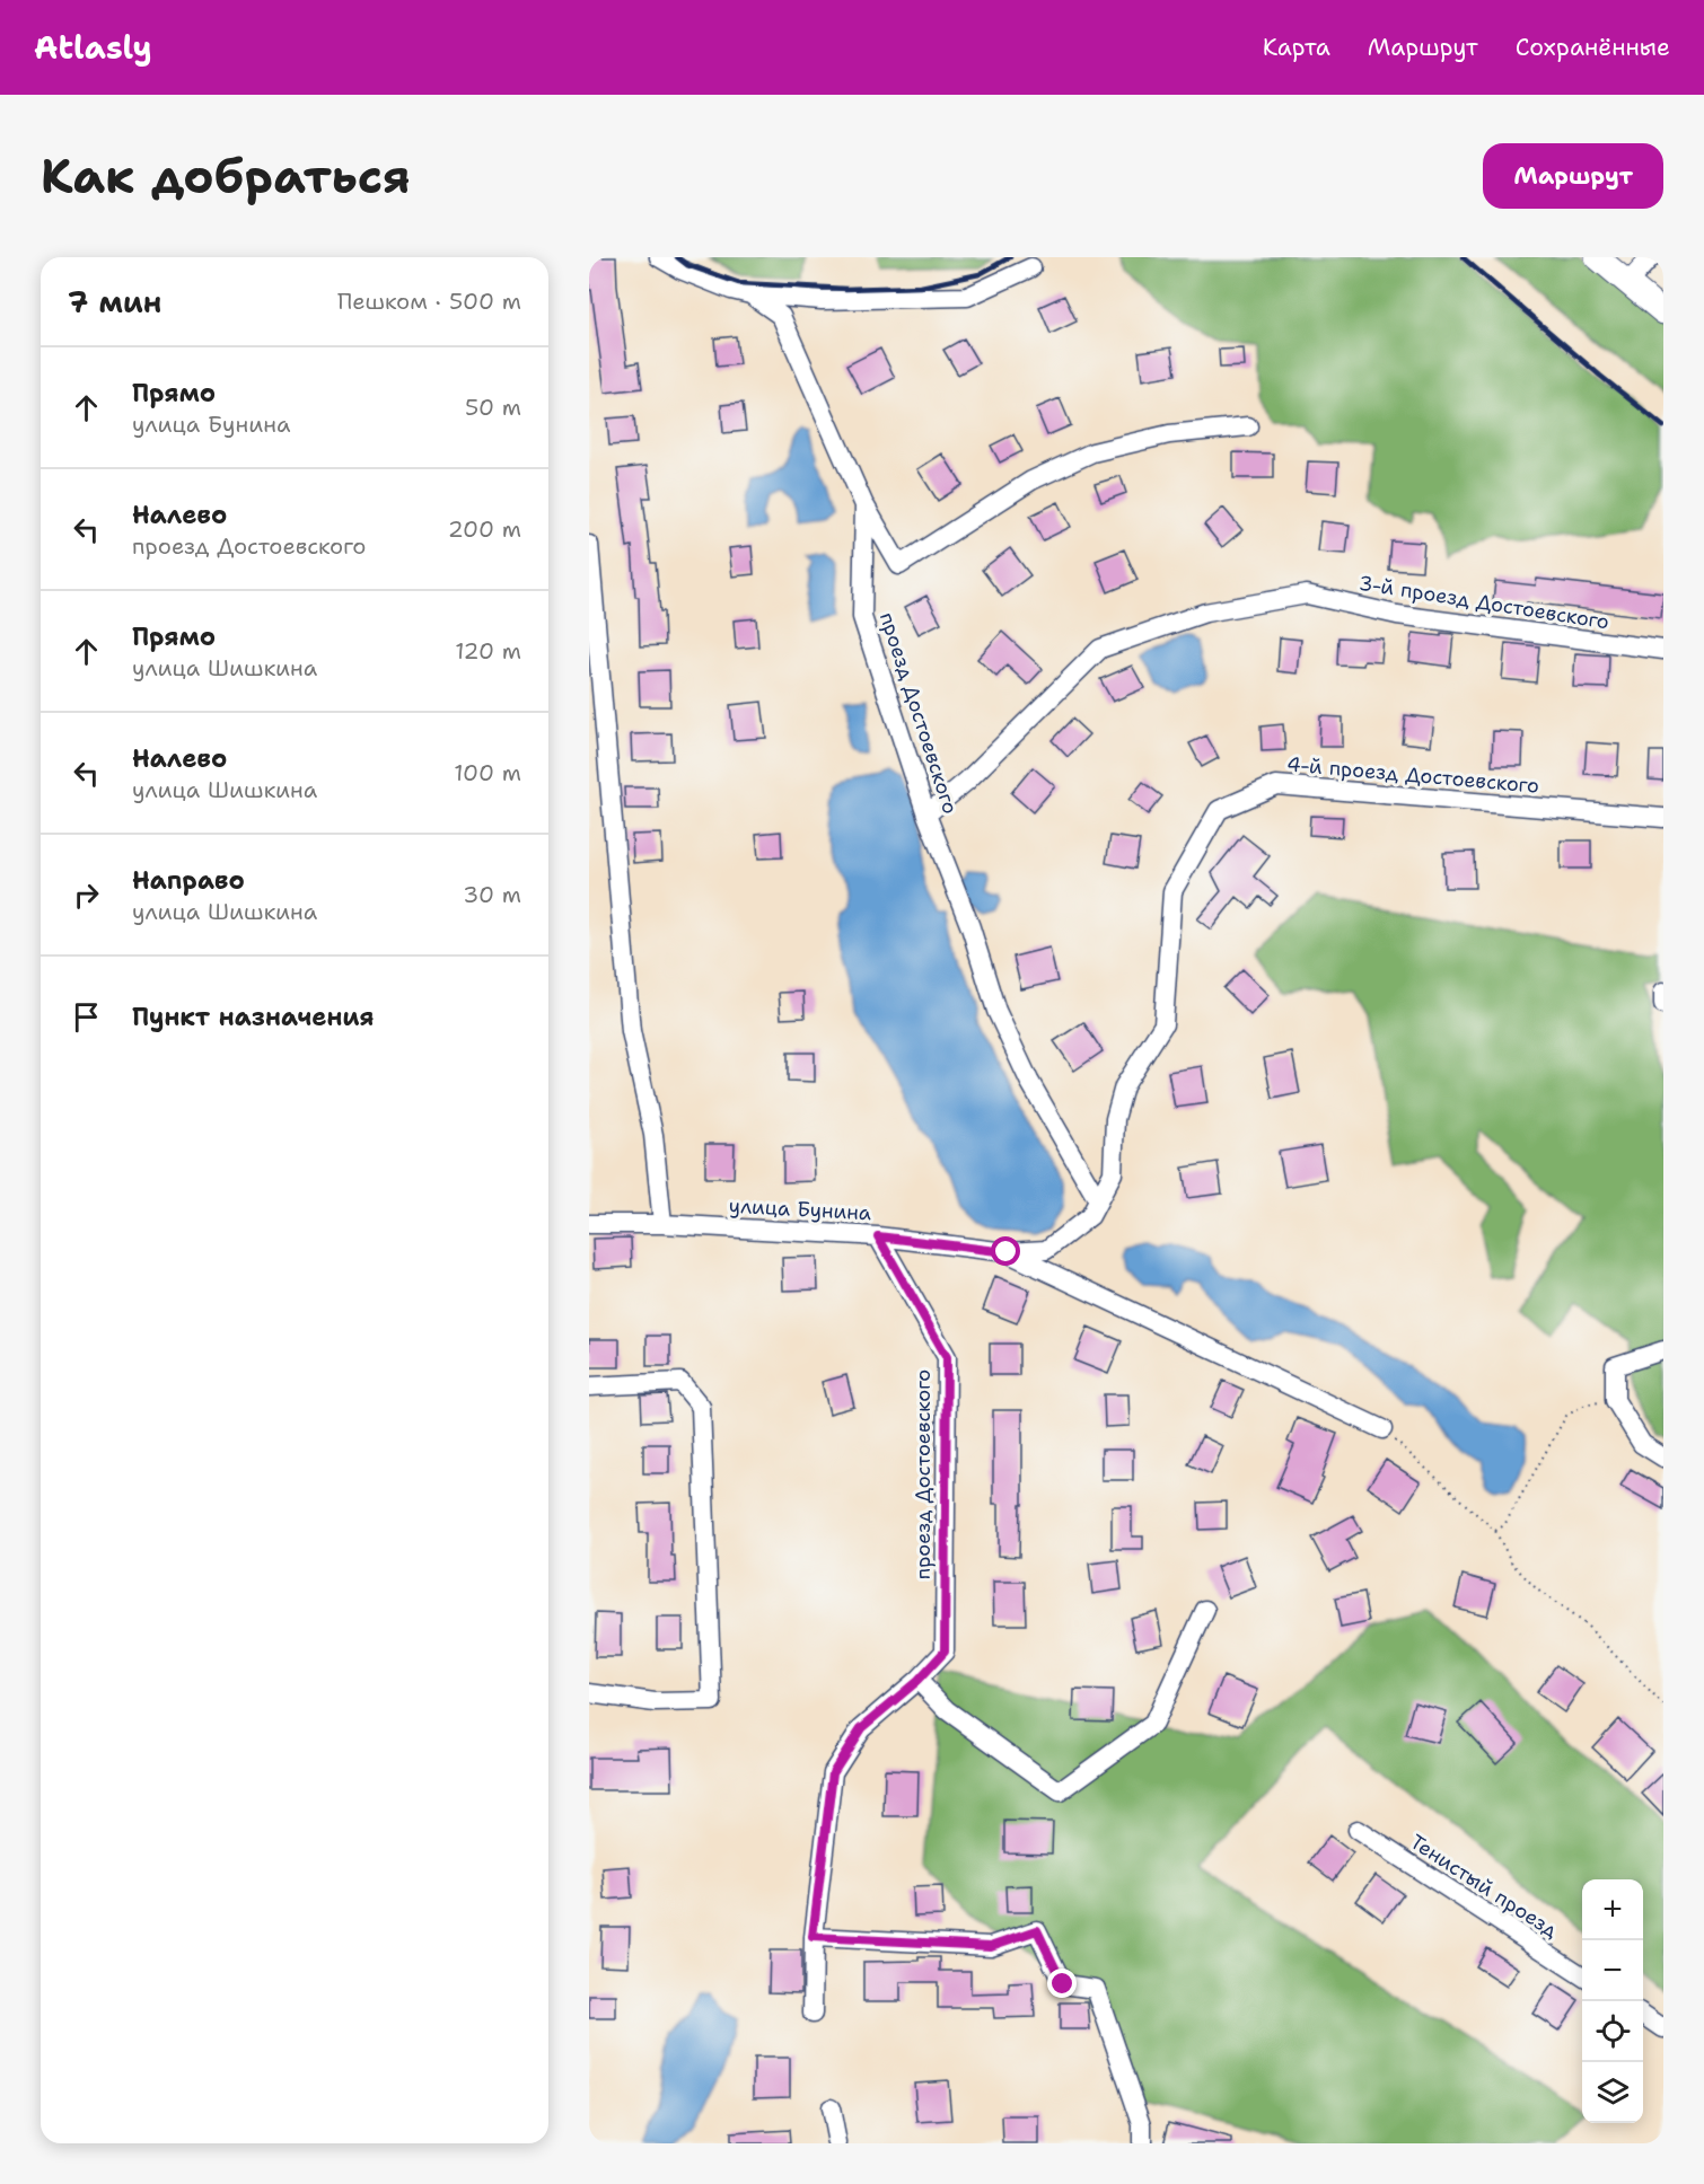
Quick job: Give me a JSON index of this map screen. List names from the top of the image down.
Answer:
{
  "streets": {
    "street": [
      "3-й проезд Достоевского",
      "проезд Достоевского",
      "4-й проезд Достоевского",
      "улица Бунина",
      "Тенистый проезд"
    ]
  },
  "crossings": [
    ["3-й проезд Достоевского", "проезд Достоевского"],
    ["проезд Достоевского", "4-й проезд Достоевского"],
    ["проезд Достоевского", "улица Бунина"],
    ["4-й проезд Достоевского", "улица Бунина"]
  ],
  "page": {
    "header": "Atlasly",
    "nav": ["Карта", "Маршрут", "Сохранённые"],
    "buttons": "Маршрут",
    "title": "Как добраться",
    "heading": ["7 мин", "Пешком · 500 m"],
    "list": [
      ["Прямо", "улица Бунина", "50 m"],
      ["Налево", "проезд Достоевского", "200 m"],
      ["Прямо", "улица Шишкина", "120 m"],
      ["Налево", "улица Шишкина", "100 m"],
      ["Направо", "улица Шишкина", "30 m"],
      "Пункт назначения"
    ],
    "map_buttons": ["+", "−"]
  }
}
